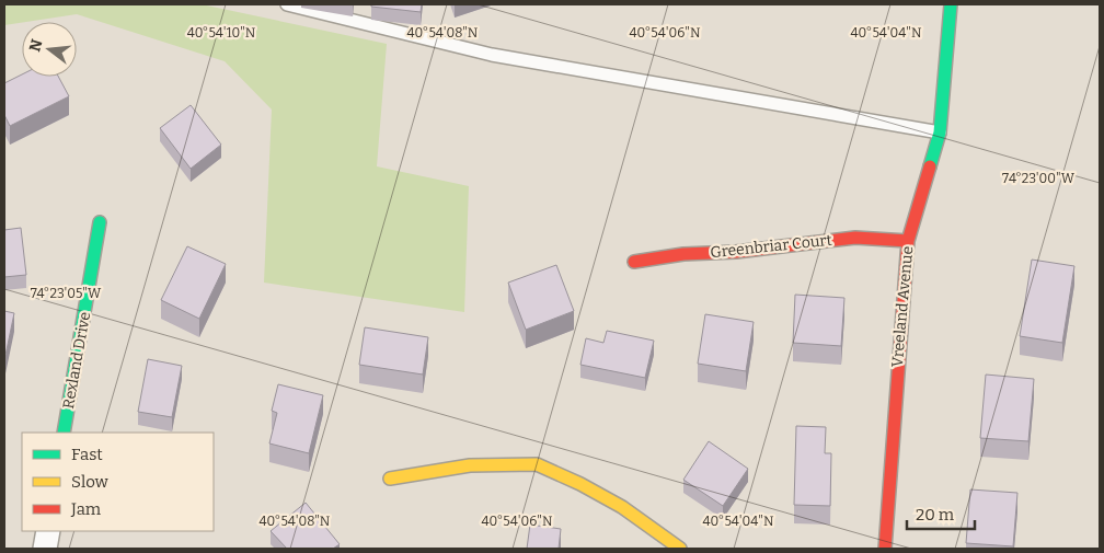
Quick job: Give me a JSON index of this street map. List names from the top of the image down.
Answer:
{
  "streets": {
    "street": ["Greenbriar Court", "Vreeland Avenue", "Rexland Drive"]
  },
  "crossings": [
    ["Greenbriar Court", "Vreeland Avenue"]
  ],
  "legend": ["Fast", "Slow", "Jam"],
  "scale_bar": "20 m",
  "north": "left",
  "coordinates": [
    "40°54'10\"N",
    "40°54'08\"N",
    "40°54'06\"N",
    "40°54'04\"N",
    "74°23'00\"W",
    "74°23'05\"W"
  ]
}
